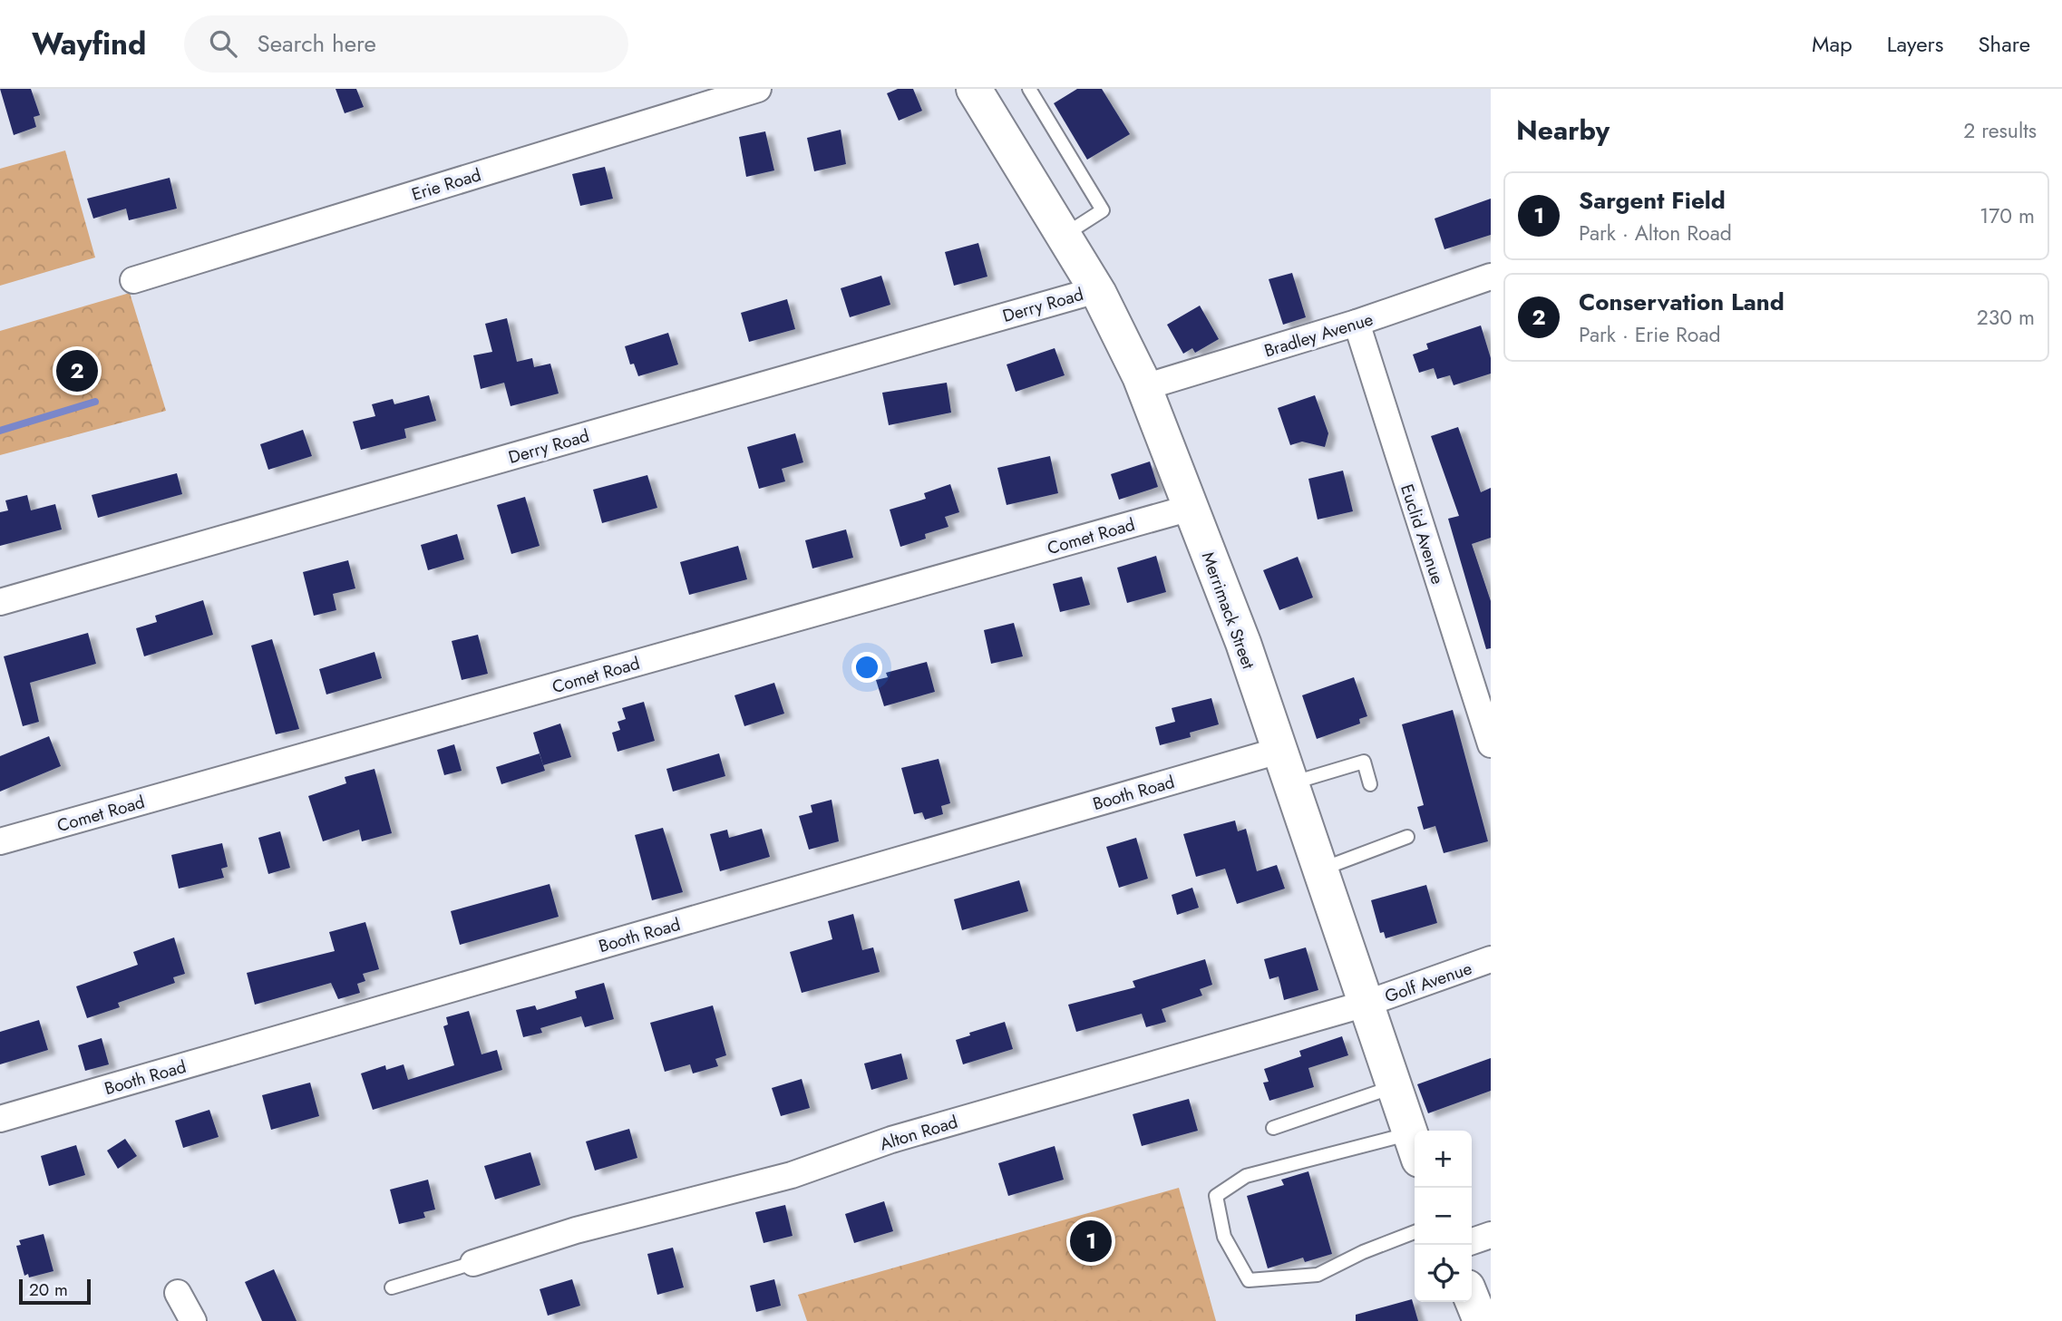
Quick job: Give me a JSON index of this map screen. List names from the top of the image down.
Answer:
{
  "streets": {
    "main road": ["Merrimack Street"],
    "street": [
      "Erie Road",
      "Derry Road",
      "Bradley Avenue",
      "Euclid Avenue",
      "Comet Road",
      "Booth Road",
      "Golf Avenue",
      "Alton Road"
    ]
  },
  "crossings": [
    ["Derry Road", "Merrimack Street"],
    ["Bradley Avenue", "Euclid Avenue"],
    ["Bradley Avenue", "Merrimack Street"],
    ["Comet Road", "Merrimack Street"],
    ["Merrimack Street", "Booth Road"],
    ["Merrimack Street", "Golf Avenue"],
    ["Merrimack Street", "Alton Road"],
    ["Golf Avenue", "Alton Road"]
  ],
  "scale_bar": "20 m",
  "page": {
    "header": "Wayfind",
    "search": "Search here",
    "nav": ["Map", "Layers", "Share"],
    "heading": ["Nearby", "2 results"],
    "list": [
      {
        "mark": "1",
        "name": "Sargent Field",
        "note": "Park · Alton Road",
        "value": "170 m"
      },
      {
        "mark": "2",
        "name": "Conservation Land",
        "note": "Park · Erie Road",
        "value": "230 m"
      }
    ],
    "pins": ["2", "1"],
    "map_buttons": ["+", "−"],
    "scale": "20 m"
  }
}
